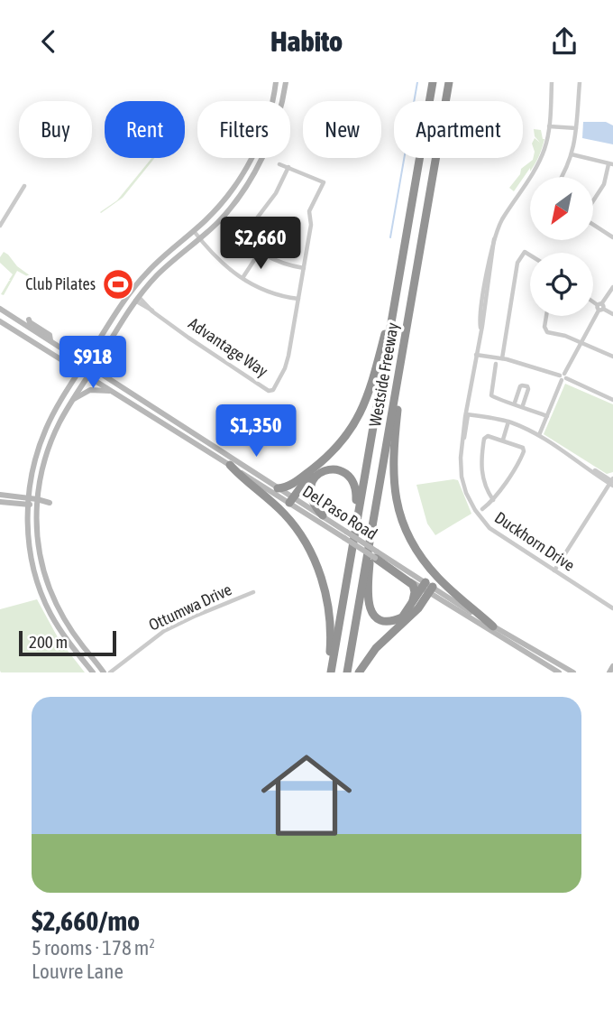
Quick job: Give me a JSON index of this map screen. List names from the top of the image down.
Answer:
{
  "streets": {
    "highway": ["Westside Freeway"],
    "main road": ["Del Paso Road"],
    "street": ["Advantage Way", "Duckhorn Drive", "Ottumwa Drive"]
  },
  "places": {
    "sports": ["Club Pilates"]
  },
  "scale_bar": "200 m",
  "north": "bottom left",
  "page": {
    "header": "Habito",
    "chip": [
      "Buy",
      "Rent",
      "Filters",
      "New",
      "Apartment"
    ],
    "price": ["$2,660", "$918", "$1,350"],
    "scale": "200 m",
    "list": [
      {
        "name": "$2,660/mo",
        "note": "5 rooms · 178 m² · Louvre Lane"
      }
    ]
  }
}
